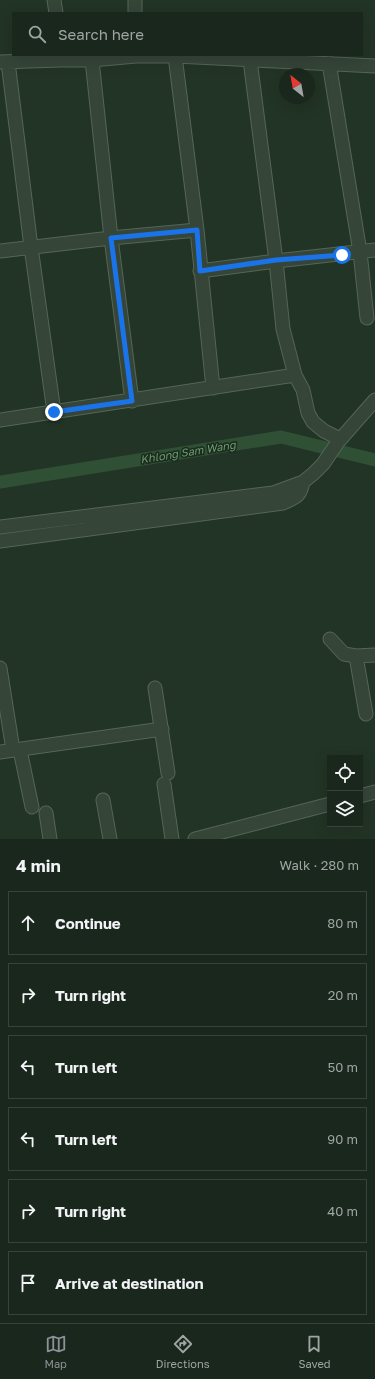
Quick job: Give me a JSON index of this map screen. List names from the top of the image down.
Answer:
{
  "water": ["Khlong Sam Wang"],
  "north": "top left",
  "page": {
    "search": "Search here",
    "heading": ["4 min", "Walk · 280 m"],
    "list": [
      ["Continue", "80 m"],
      ["Turn right", "20 m"],
      ["Turn left", "50 m"],
      ["Turn left", "90 m"],
      ["Turn right", "40 m"],
      "Arrive at destination"
    ],
    "nav": ["Map", "Directions", "Saved"]
  }
}
